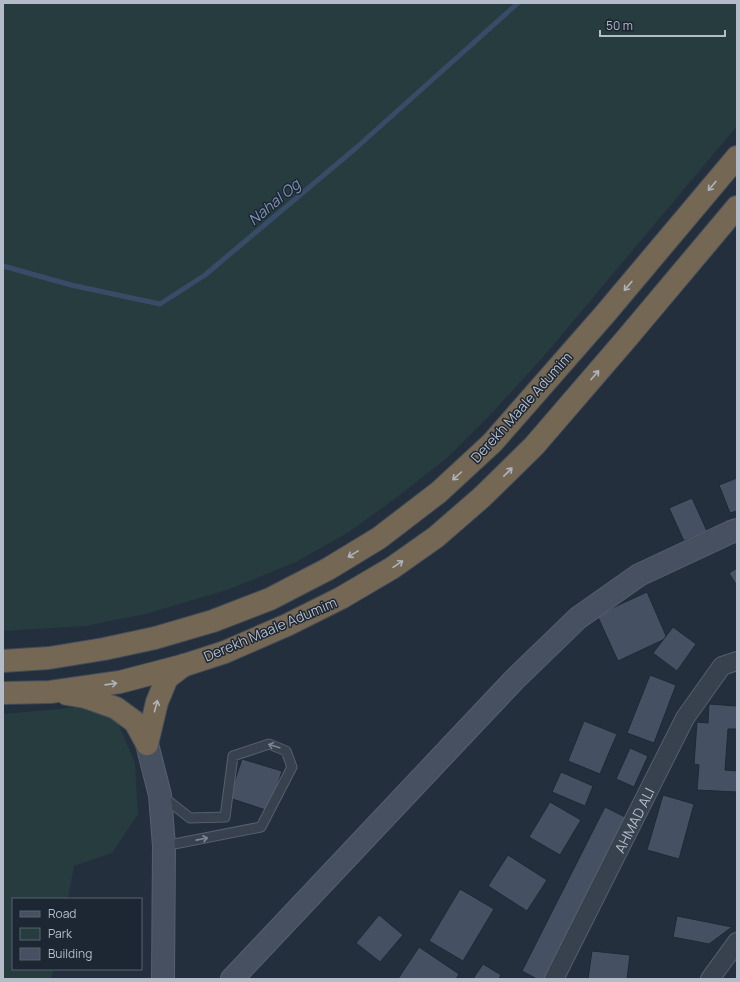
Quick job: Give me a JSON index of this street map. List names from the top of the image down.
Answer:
{
  "streets": {
    "highway": ["Derekh Maale Adumim"],
    "street": ["AHMAD ALI"]
  },
  "water": ["Nahal Og"],
  "legend": ["Road", "Park", "Building"],
  "scale_bar": "50 m"
}
